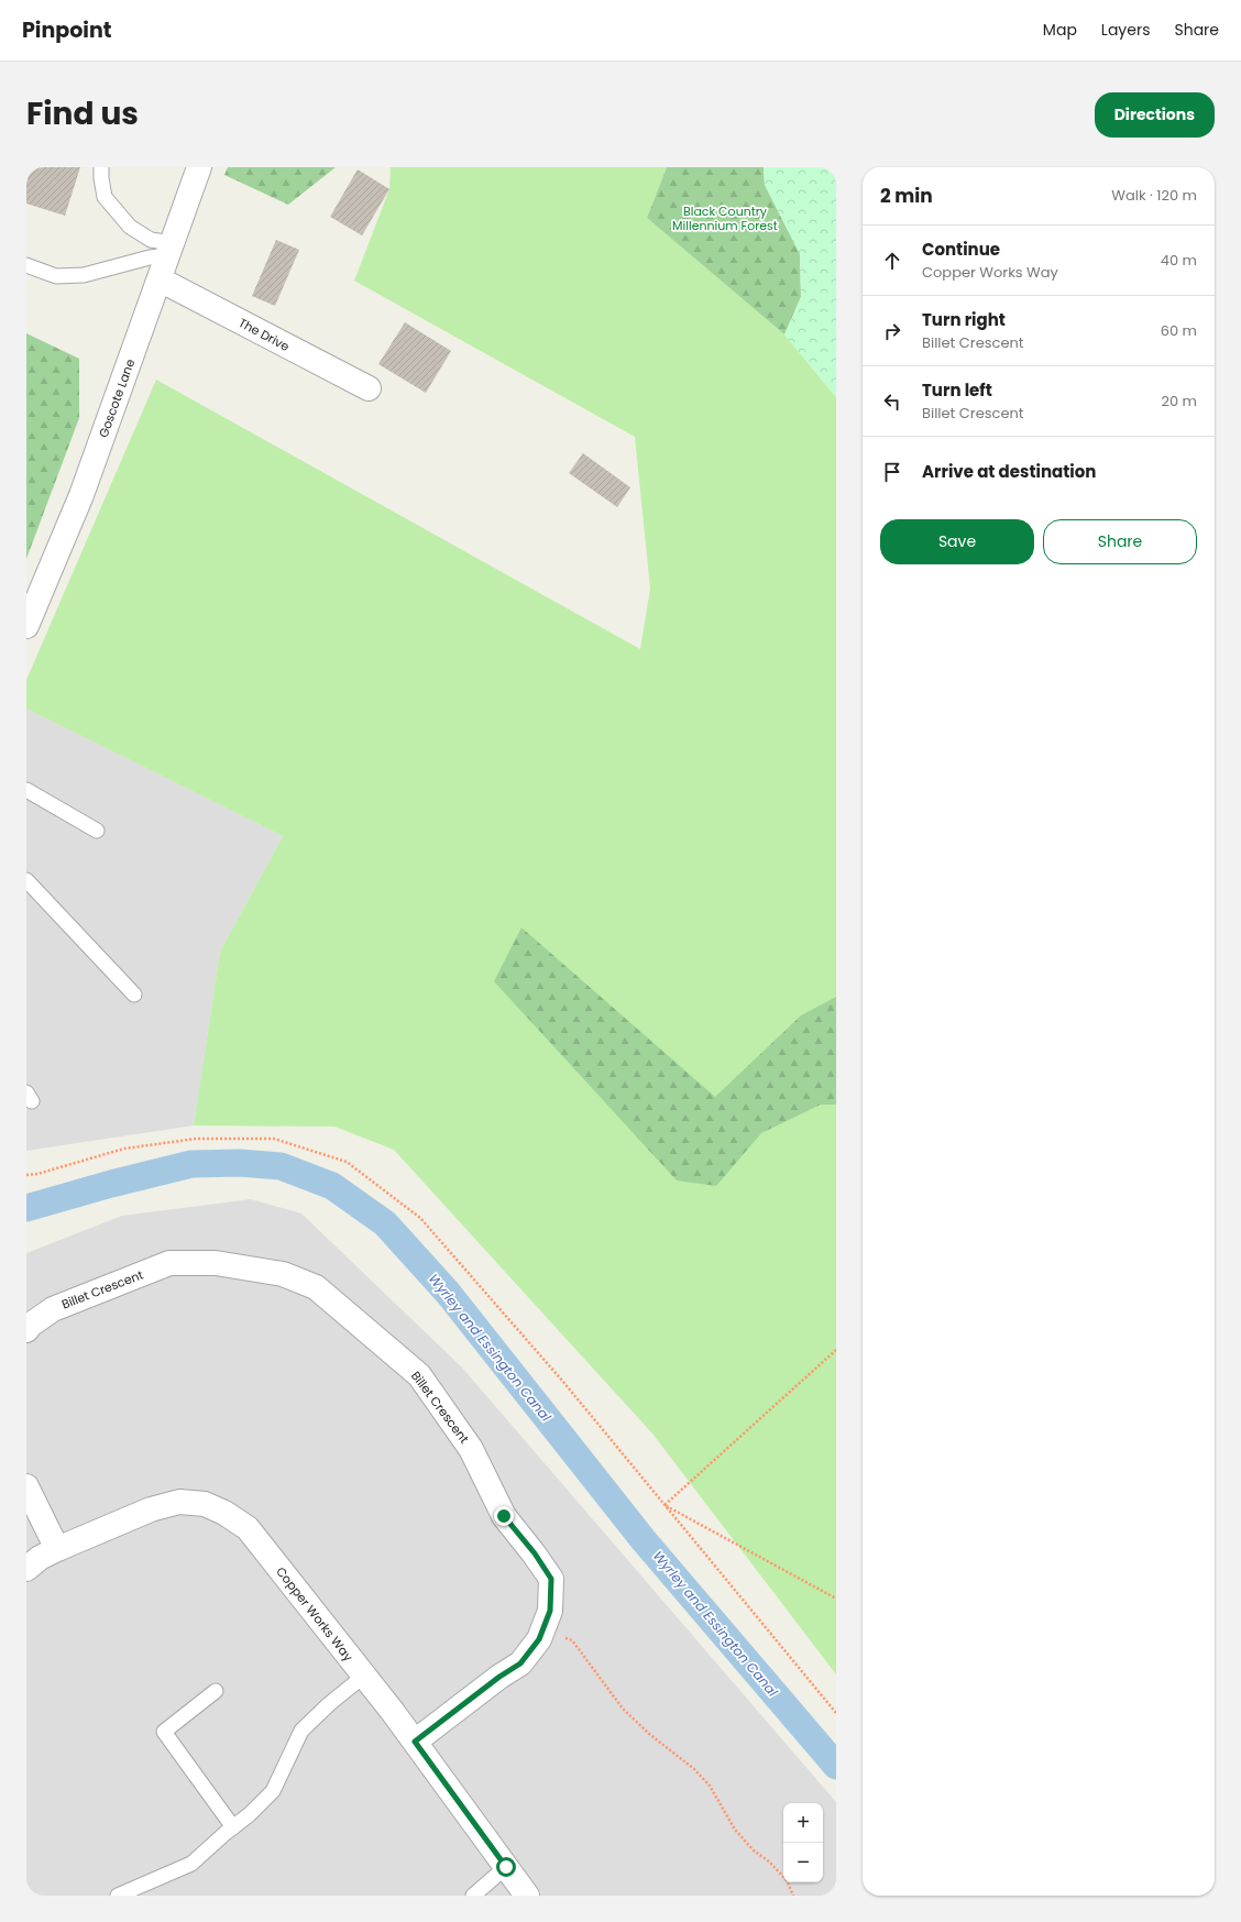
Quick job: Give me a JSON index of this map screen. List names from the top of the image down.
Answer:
{
  "streets": {
    "street": [
      "The Drive",
      "Goscote Lane",
      "Billet Crescent",
      "Copper Works Way"
    ]
  },
  "crossings": [
    ["The Drive", "Goscote Lane"],
    ["Billet Crescent", "Copper Works Way"]
  ],
  "water": ["Wyrley and Essington Canal"],
  "parks": ["Black Country Millennium Forest"],
  "page": {
    "header": "Pinpoint",
    "nav": ["Map", "Layers", "Share"],
    "title": "Find us",
    "buttons": [
      "Directions",
      ["Save", "Share"]
    ],
    "heading": ["2 min", "Walk · 120 m"],
    "list": [
      ["Continue", "Copper Works Way", "40 m"],
      ["Turn right", "Billet Crescent", "60 m"],
      ["Turn left", "Billet Crescent", "20 m"],
      "Arrive at destination"
    ],
    "map_buttons": ["+", "−"]
  }
}
